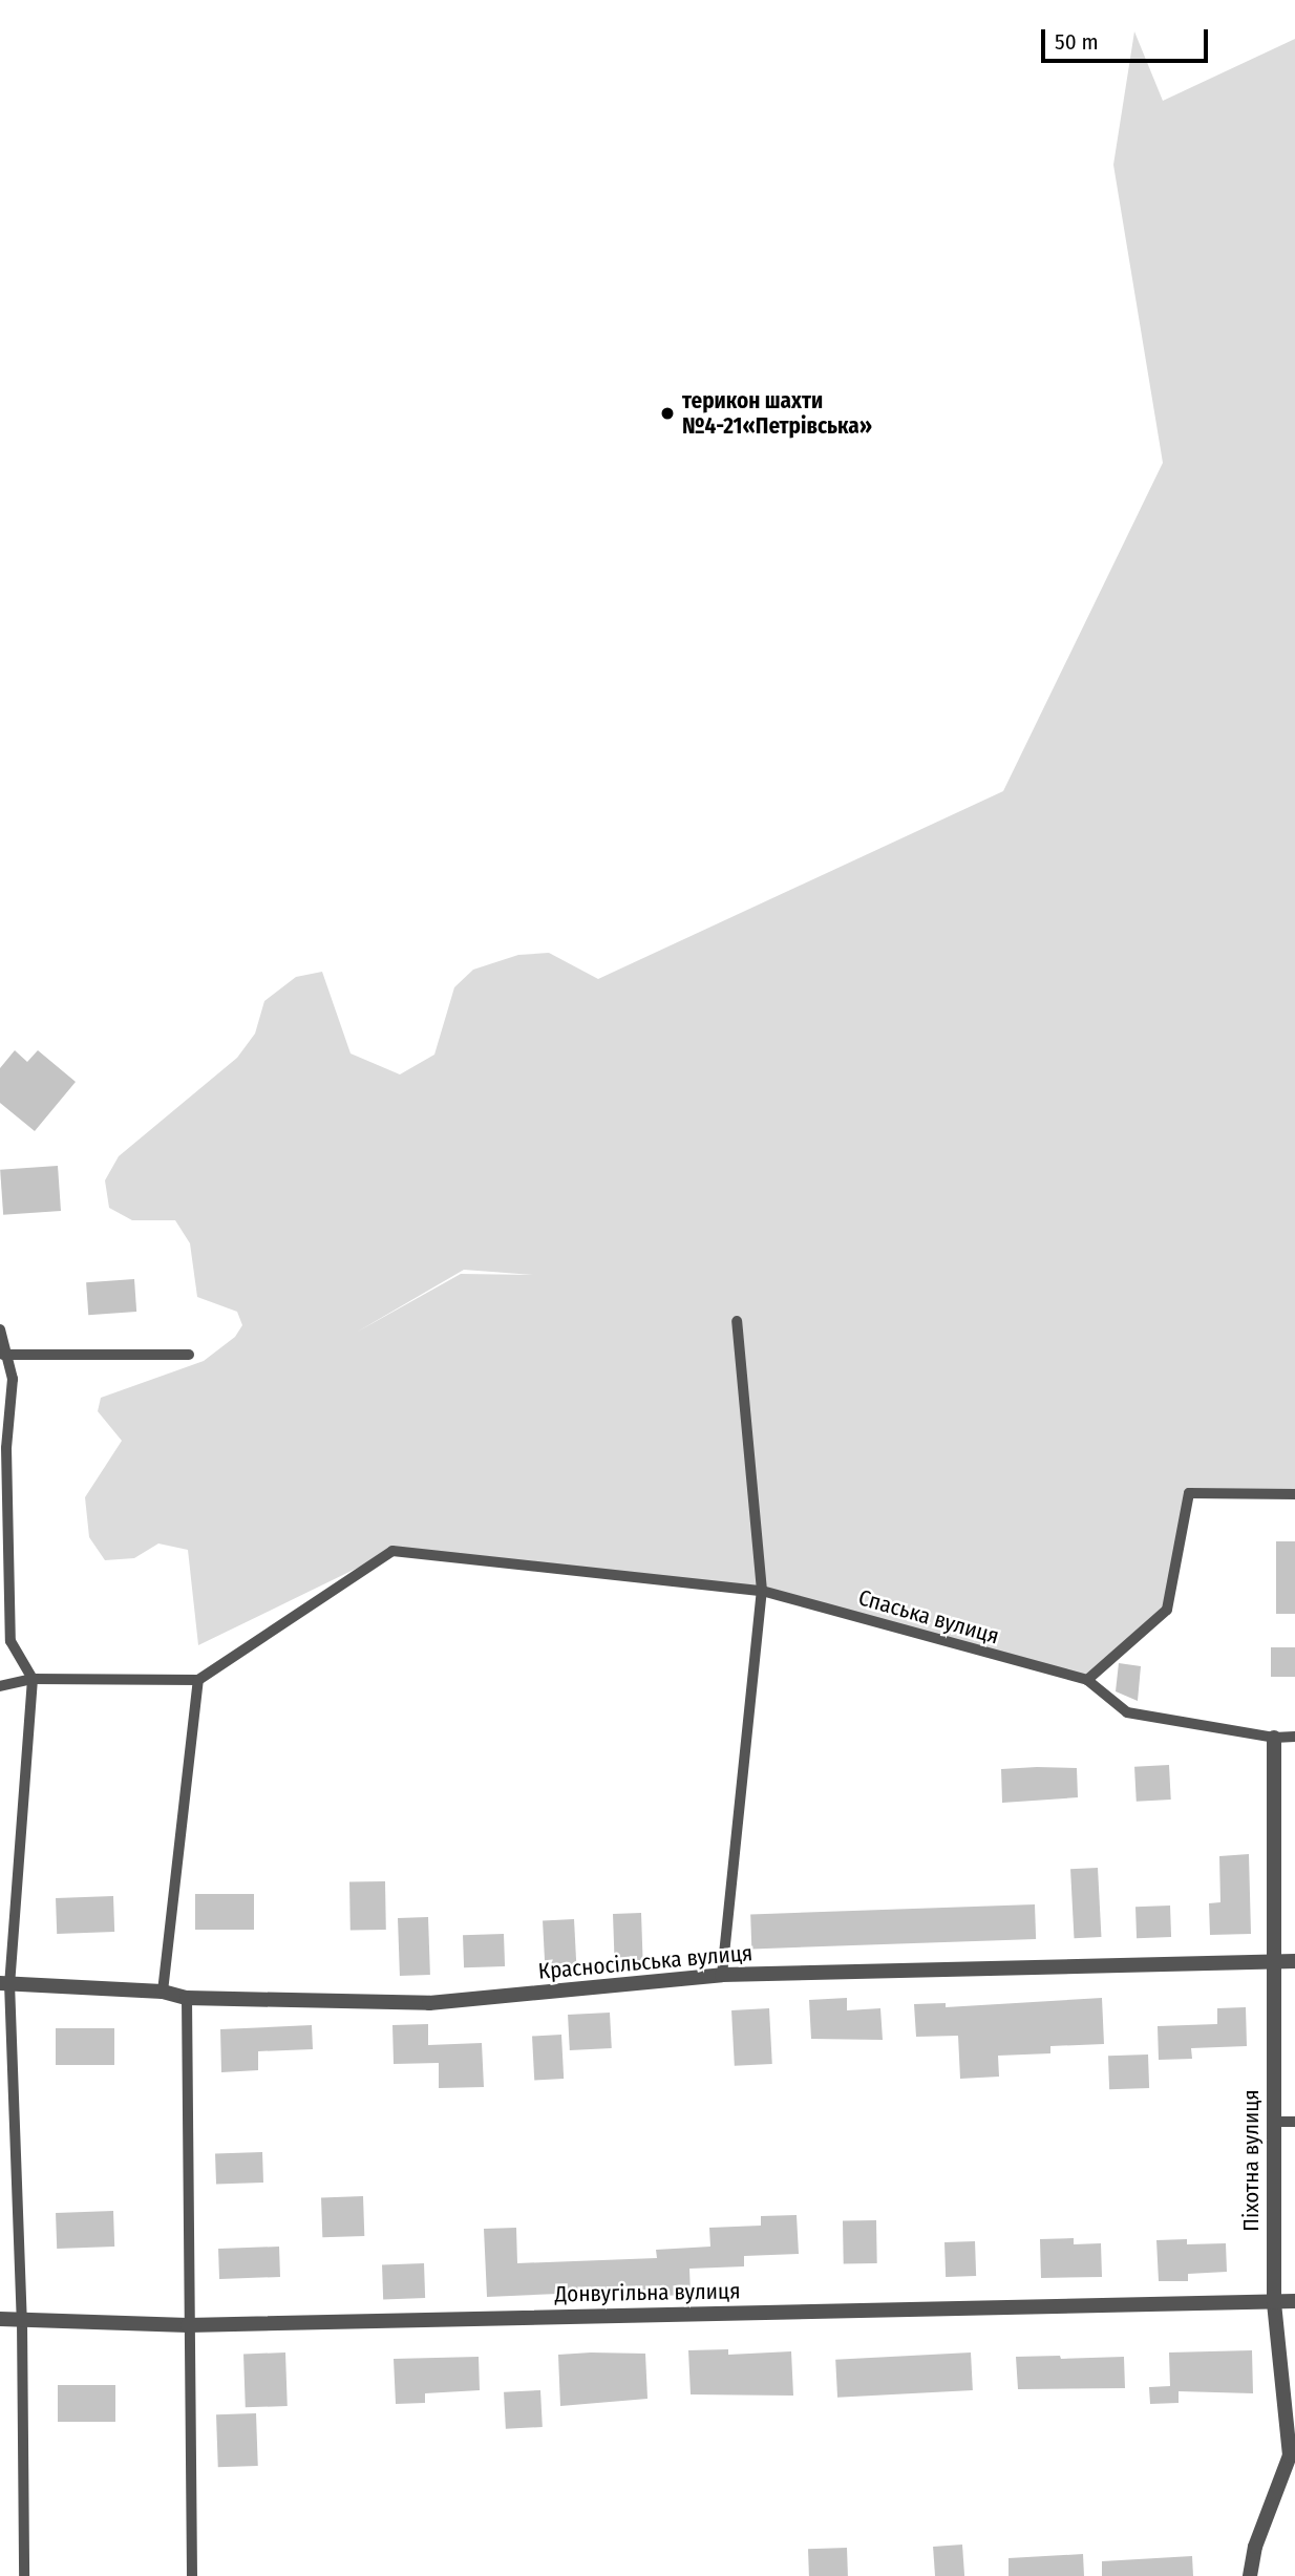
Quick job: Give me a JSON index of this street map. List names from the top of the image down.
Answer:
{
  "streets": {
    "street": ["Красносільська вулиця", "Піхотна вулиця", "Донвугільна вулиця"],
    "lane": ["Спаська вулиця"]
  },
  "crossings": [
    ["Спаська вулиця", "Піхотна вулиця"],
    ["Красносільська вулиця", "Піхотна вулиця"],
    ["Піхотна вулиця", "Донвугільна вулиця"]
  ],
  "places": ["терикон шахти №4-21«Петрівська»"],
  "scale_bar": "50 m"
}
